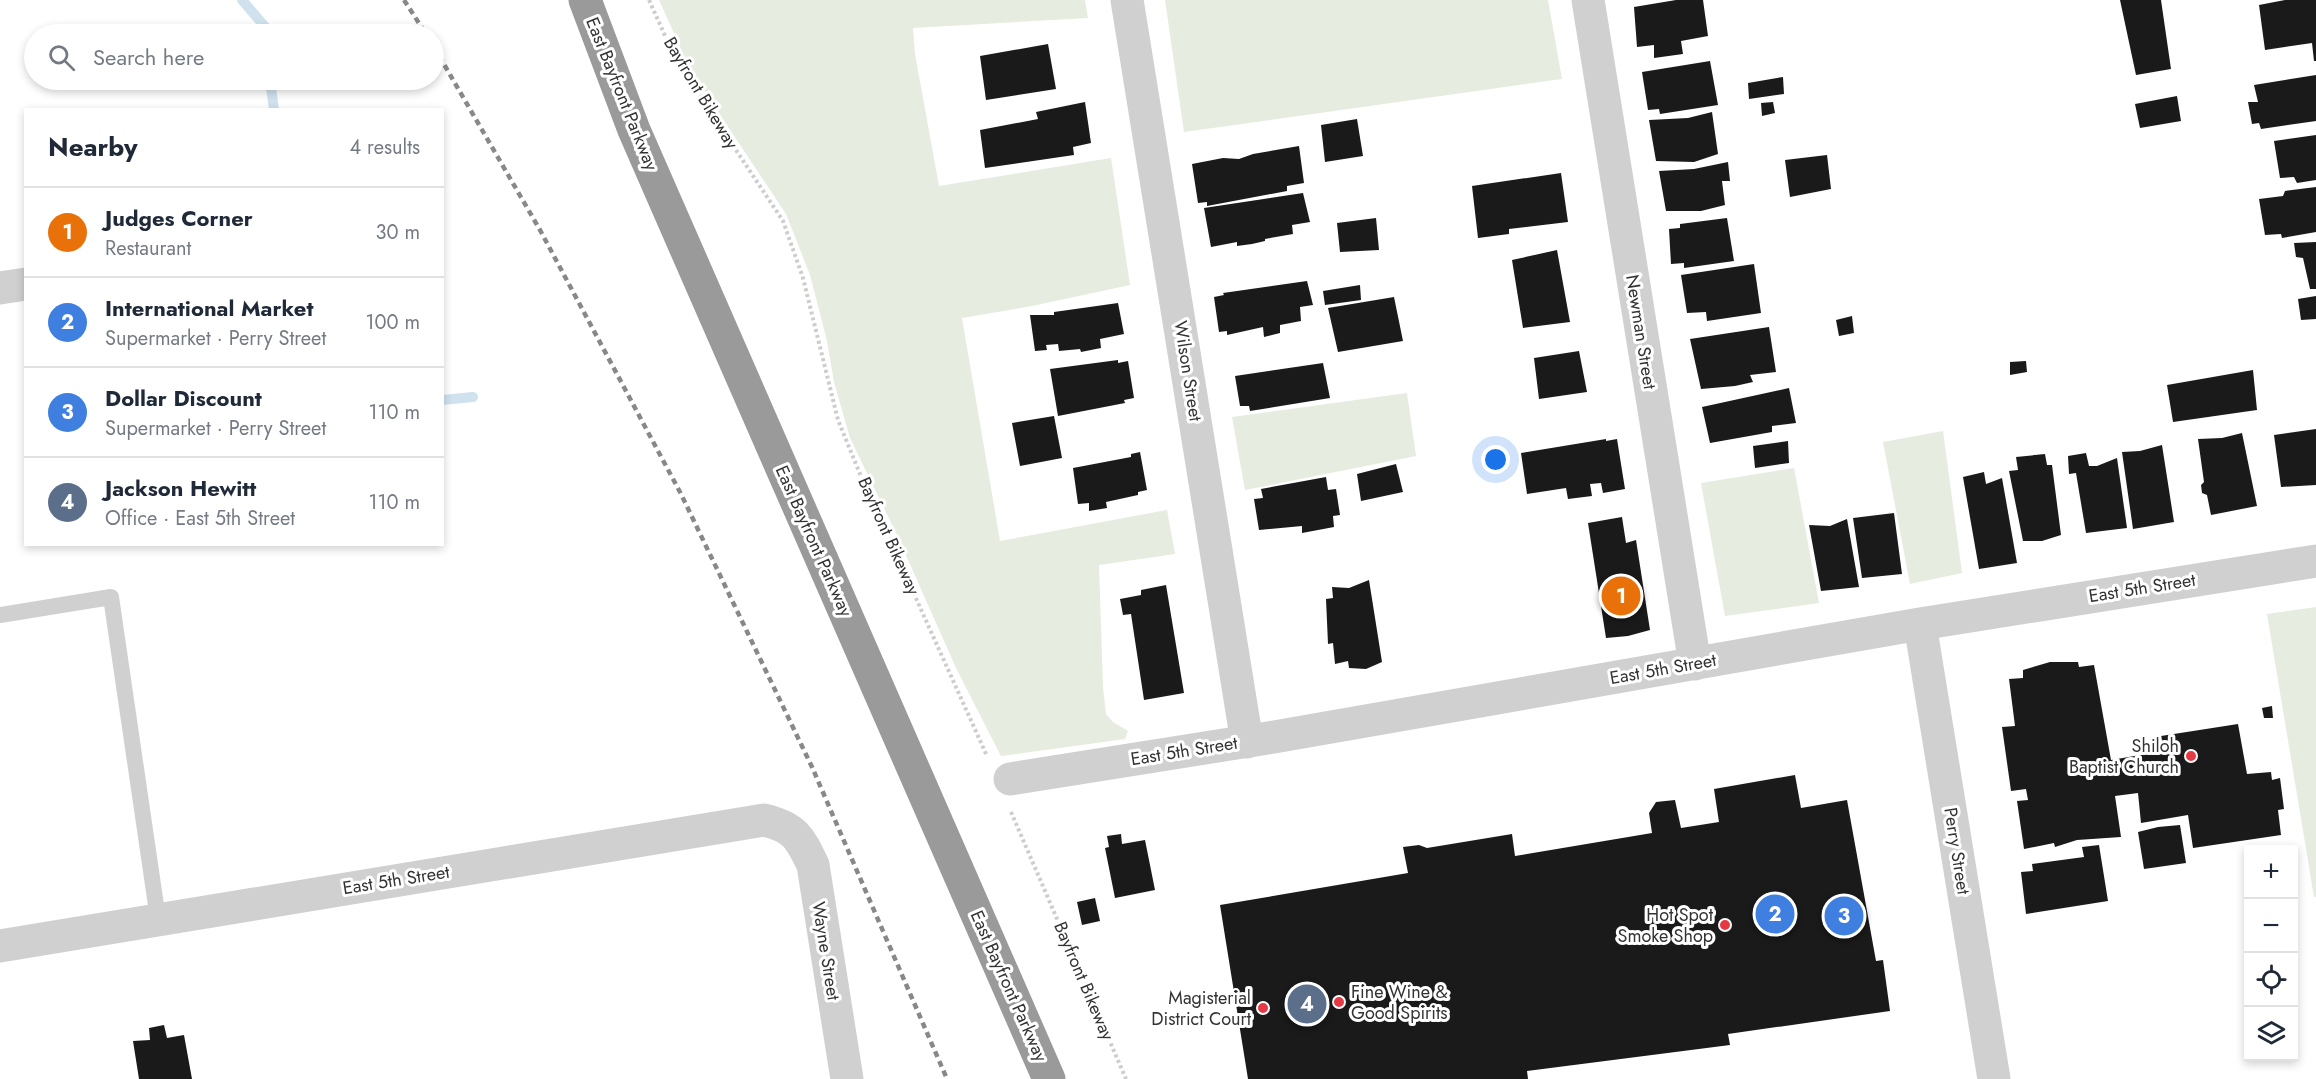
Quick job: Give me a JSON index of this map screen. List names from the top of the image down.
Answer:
{
  "streets": {
    "highway": ["East Bayfront Parkway"],
    "street": [
      "Newman Street",
      "Wilson Street",
      "East 5th Street",
      "Perry Street",
      "Wayne Street"
    ],
    "path": ["Bayfront Bikeway"]
  },
  "crossings": [
    ["Bayfront Bikeway", "East 5th Street"],
    ["Newman Street", "East 5th Street"],
    ["Wilson Street", "East 5th Street"],
    ["East 5th Street", "Perry Street"],
    ["East 5th Street", "Wayne Street"]
  ],
  "places": [
    "Shiloh Baptist Church",
    "Hot Spot Smoke Shop",
    "Fine Wine & Good Spirits",
    "Magisterial District Court"
  ],
  "page": {
    "search": "Search here",
    "heading": ["Nearby", "4 results"],
    "list": [
      {
        "mark": "1",
        "name": "Judges Corner",
        "note": "Restaurant",
        "value": "30 m"
      },
      {
        "mark": "2",
        "name": "International Market",
        "note": "Supermarket · Perry Street",
        "value": "100 m"
      },
      {
        "mark": "3",
        "name": "Dollar Discount",
        "note": "Supermarket · Perry Street",
        "value": "110 m"
      },
      {
        "mark": "4",
        "name": "Jackson Hewitt",
        "note": "Office · East 5th Street",
        "value": "110 m"
      }
    ],
    "pins": [
      "1",
      "2",
      "3",
      "4"
    ],
    "map_buttons": ["+", "−"]
  }
}
